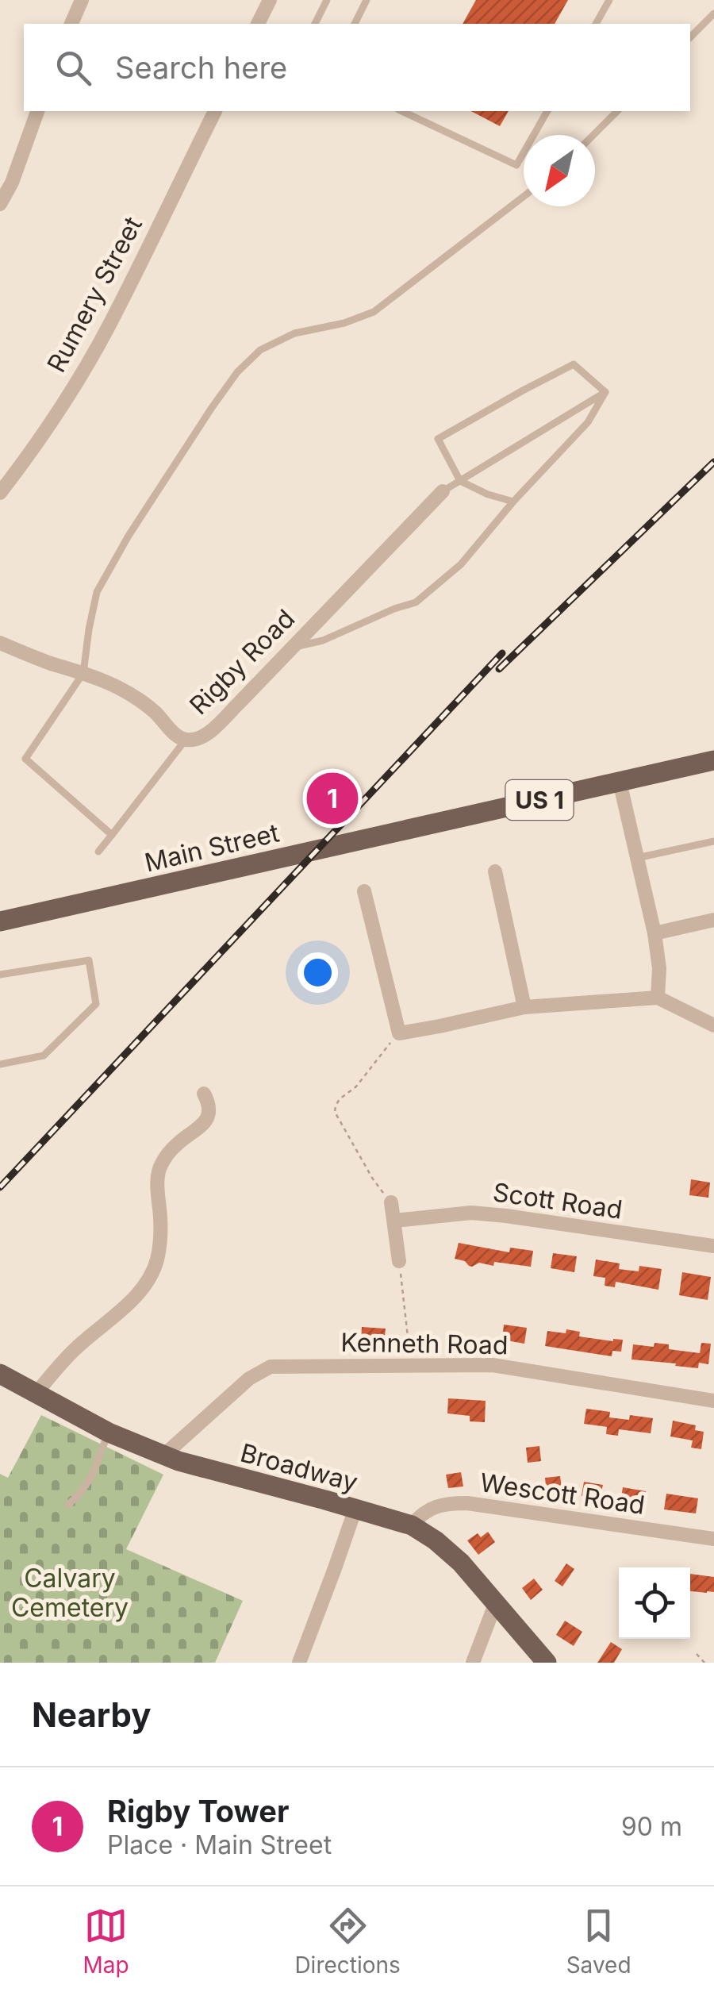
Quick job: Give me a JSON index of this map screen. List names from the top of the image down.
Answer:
{
  "streets": {
    "main road": ["US 1", "Main Street", "Broadway"],
    "street": [
      "Rumery Street",
      "Rigby Road",
      "Scott Road",
      "Kenneth Road",
      "Wescott Road"
    ]
  },
  "crossings": [
    ["Kenneth Road", "Broadway"],
    ["Broadway", "Wescott Road"]
  ],
  "parks": ["Calvary Cemetery"],
  "north": "bottom left",
  "page": {
    "search": "Search here",
    "pins": "1",
    "heading": "Nearby",
    "list": [
      {
        "mark": "1",
        "name": "Rigby Tower",
        "note": "Place · Main Street",
        "value": "90 m"
      }
    ],
    "nav": ["Map", "Directions", "Saved"]
  }
}
